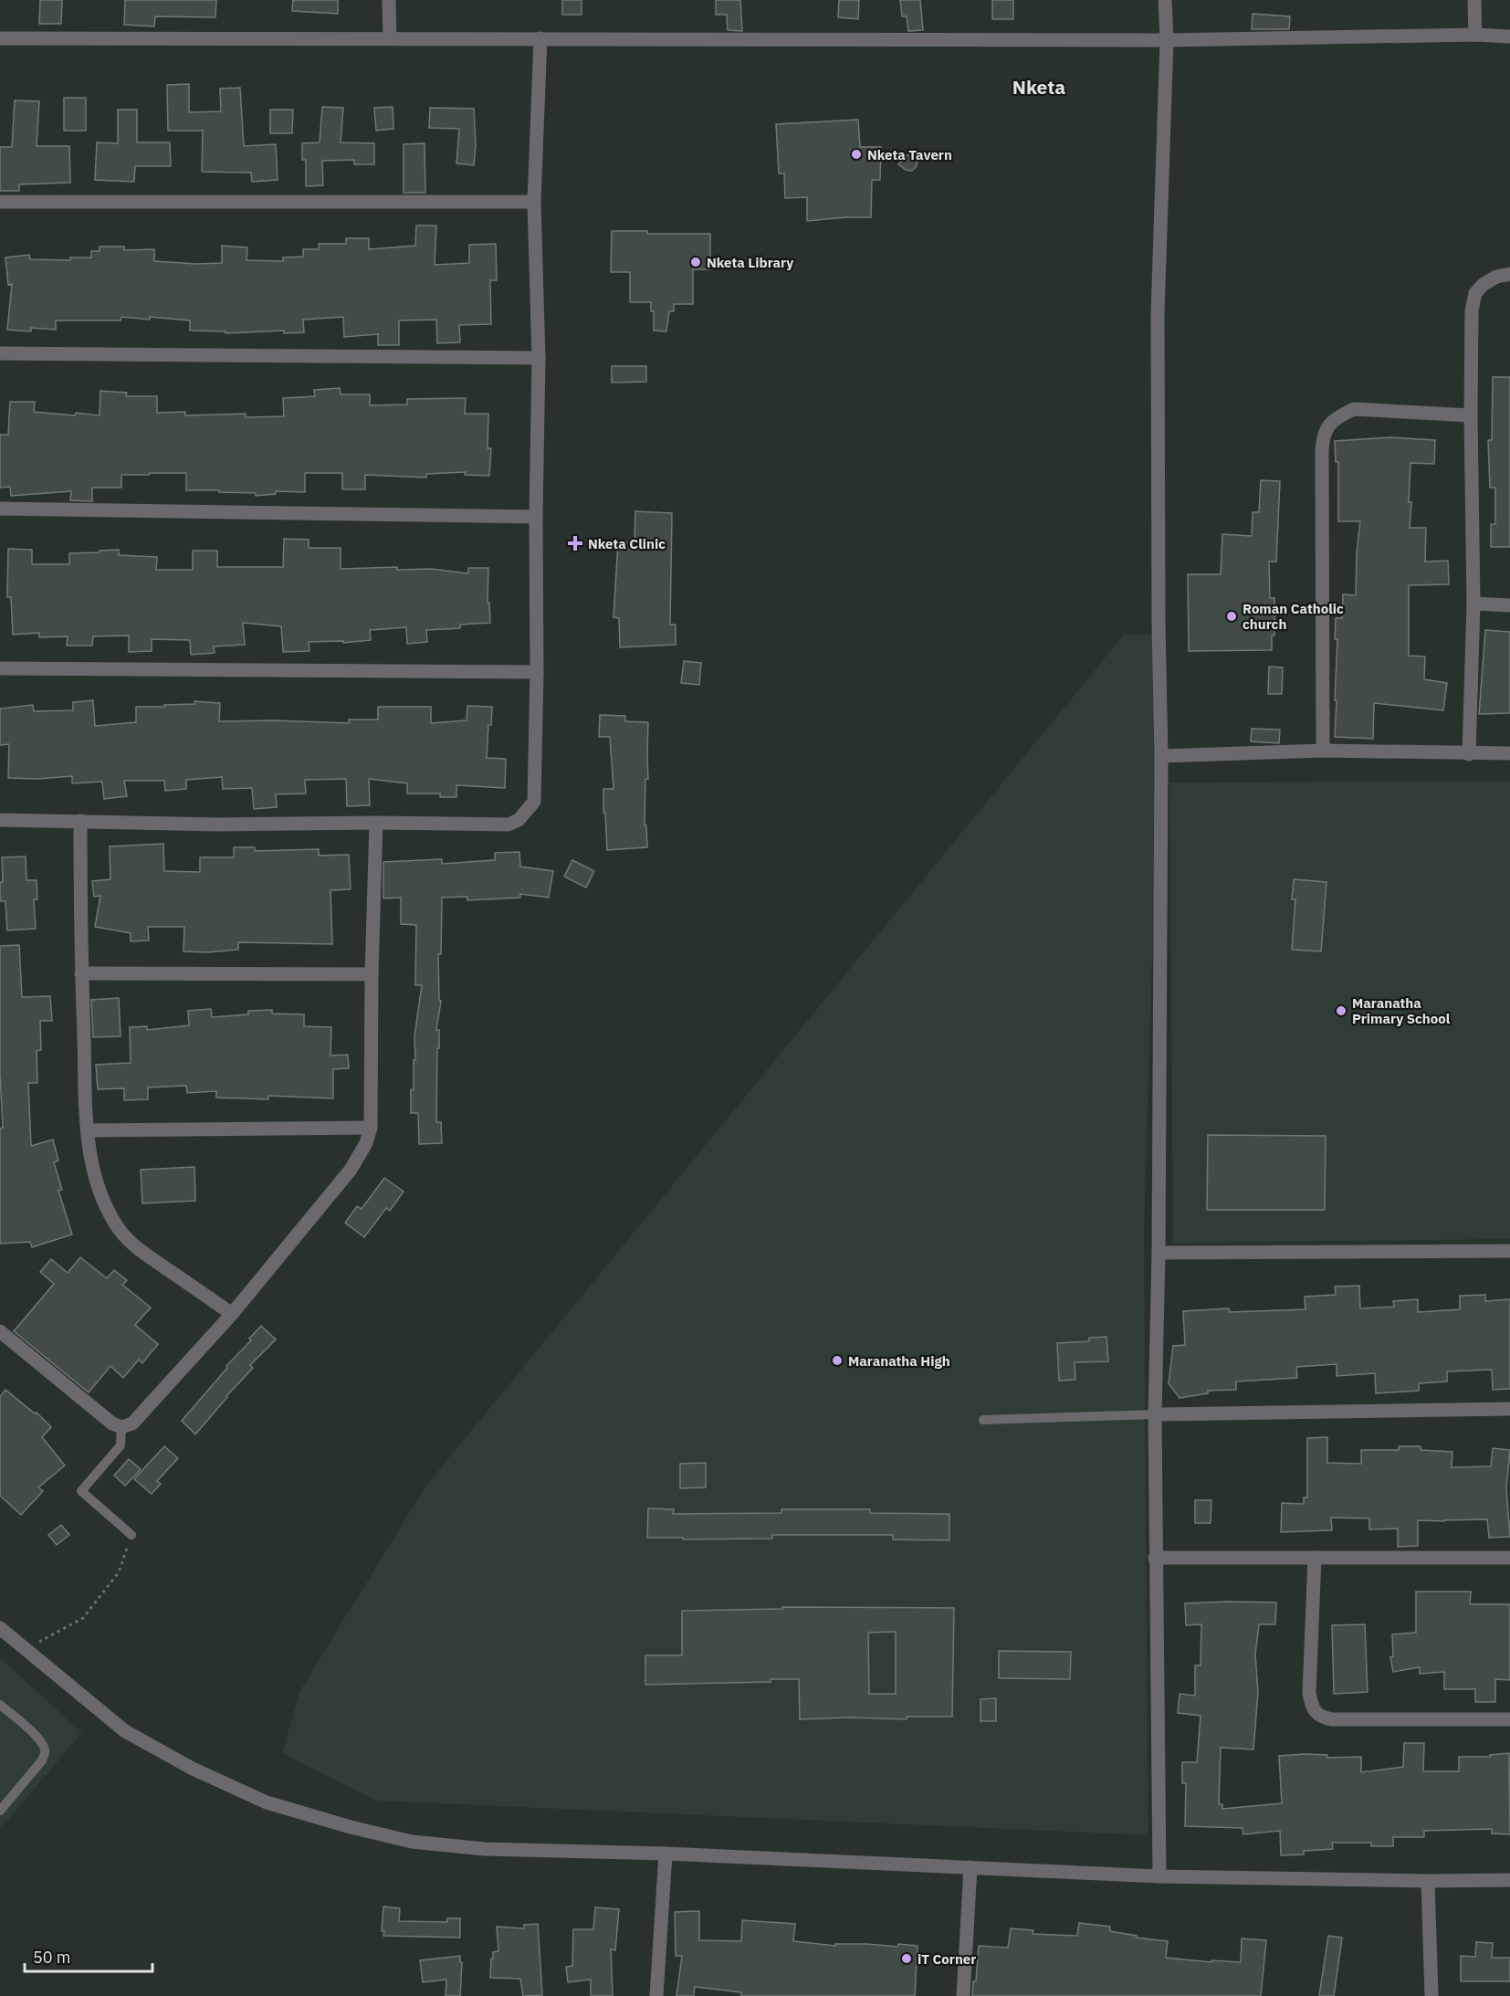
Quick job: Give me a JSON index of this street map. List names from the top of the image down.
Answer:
{
  "districts": ["Nketa"],
  "places": {
    "other": [
      "Nketa Tavern",
      "Nketa Library",
      "Roman Catholic church",
      "Maranatha Primary School",
      "Maranatha High",
      "iT Corner"
    ],
    "health": ["Nketa Clinic"]
  },
  "scale_bar": "50 m"
}
